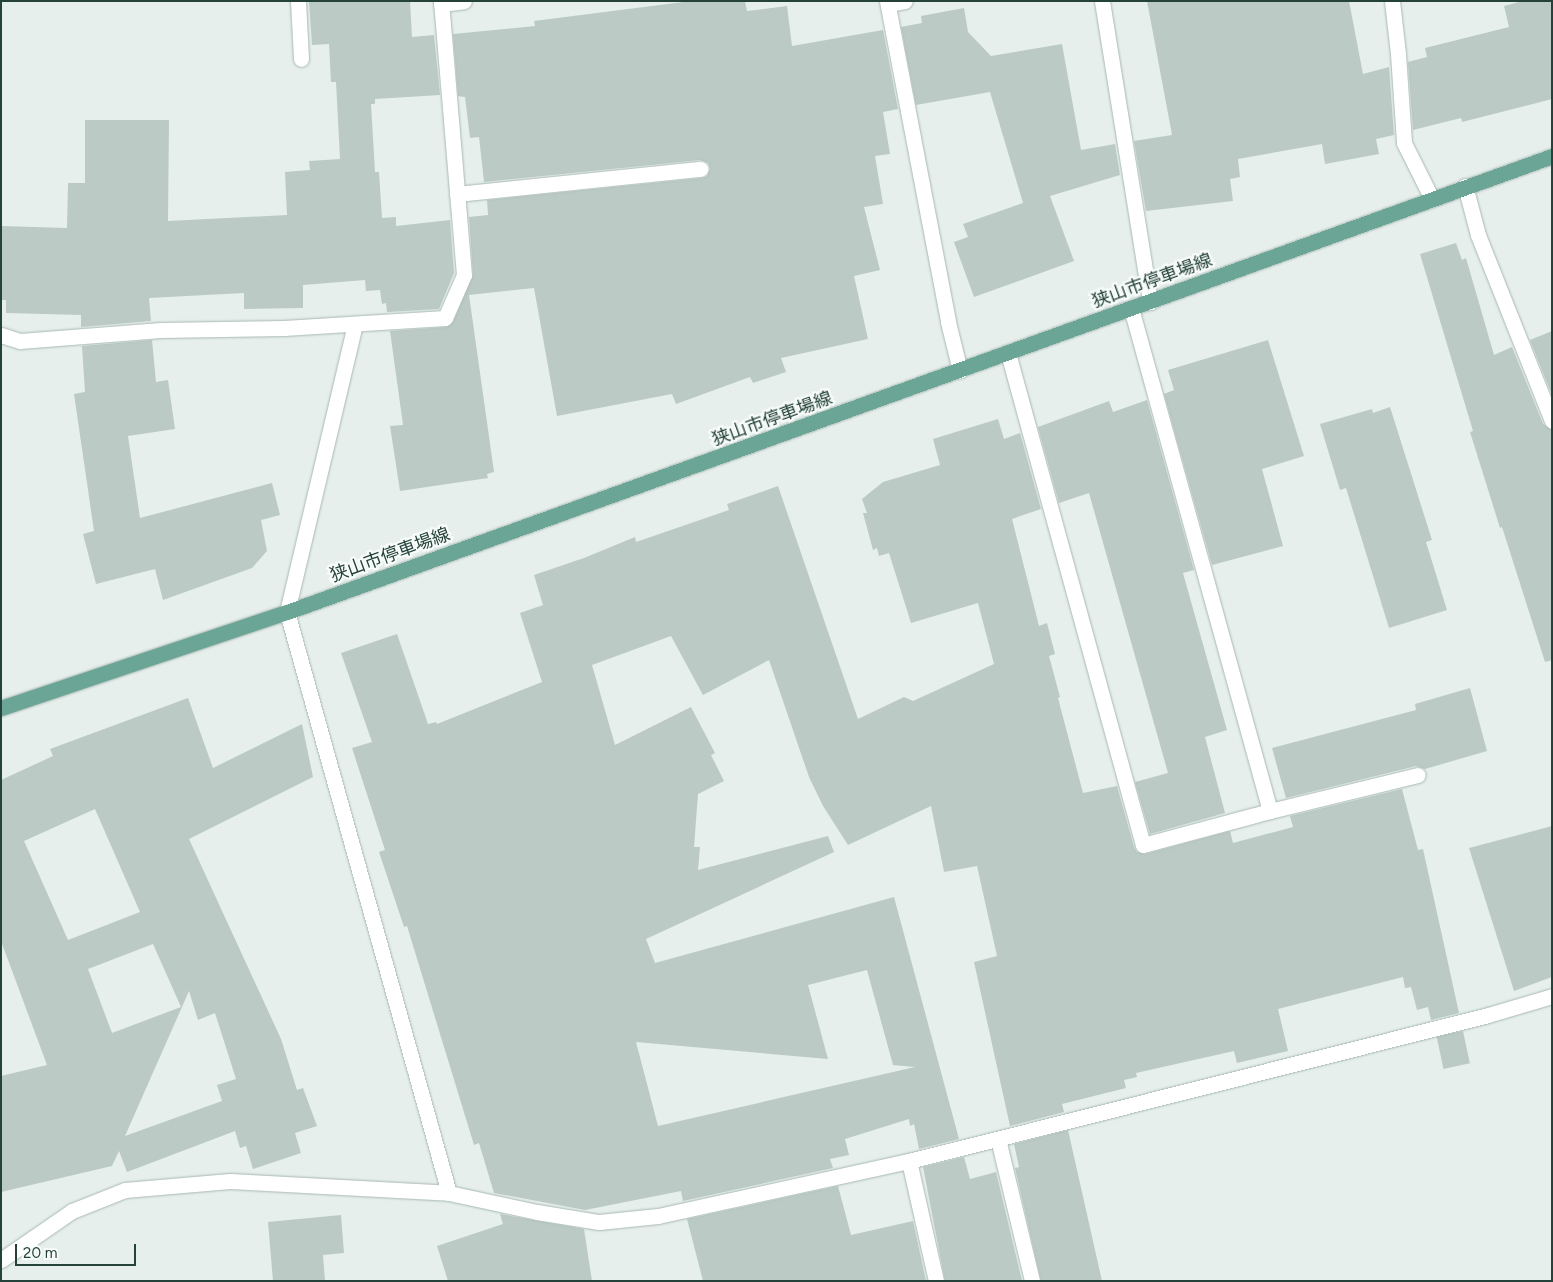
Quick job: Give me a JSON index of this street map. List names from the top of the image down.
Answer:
{
  "streets": {
    "main road": ["狭山市停車場線"]
  },
  "scale_bar": "20 m"
}
